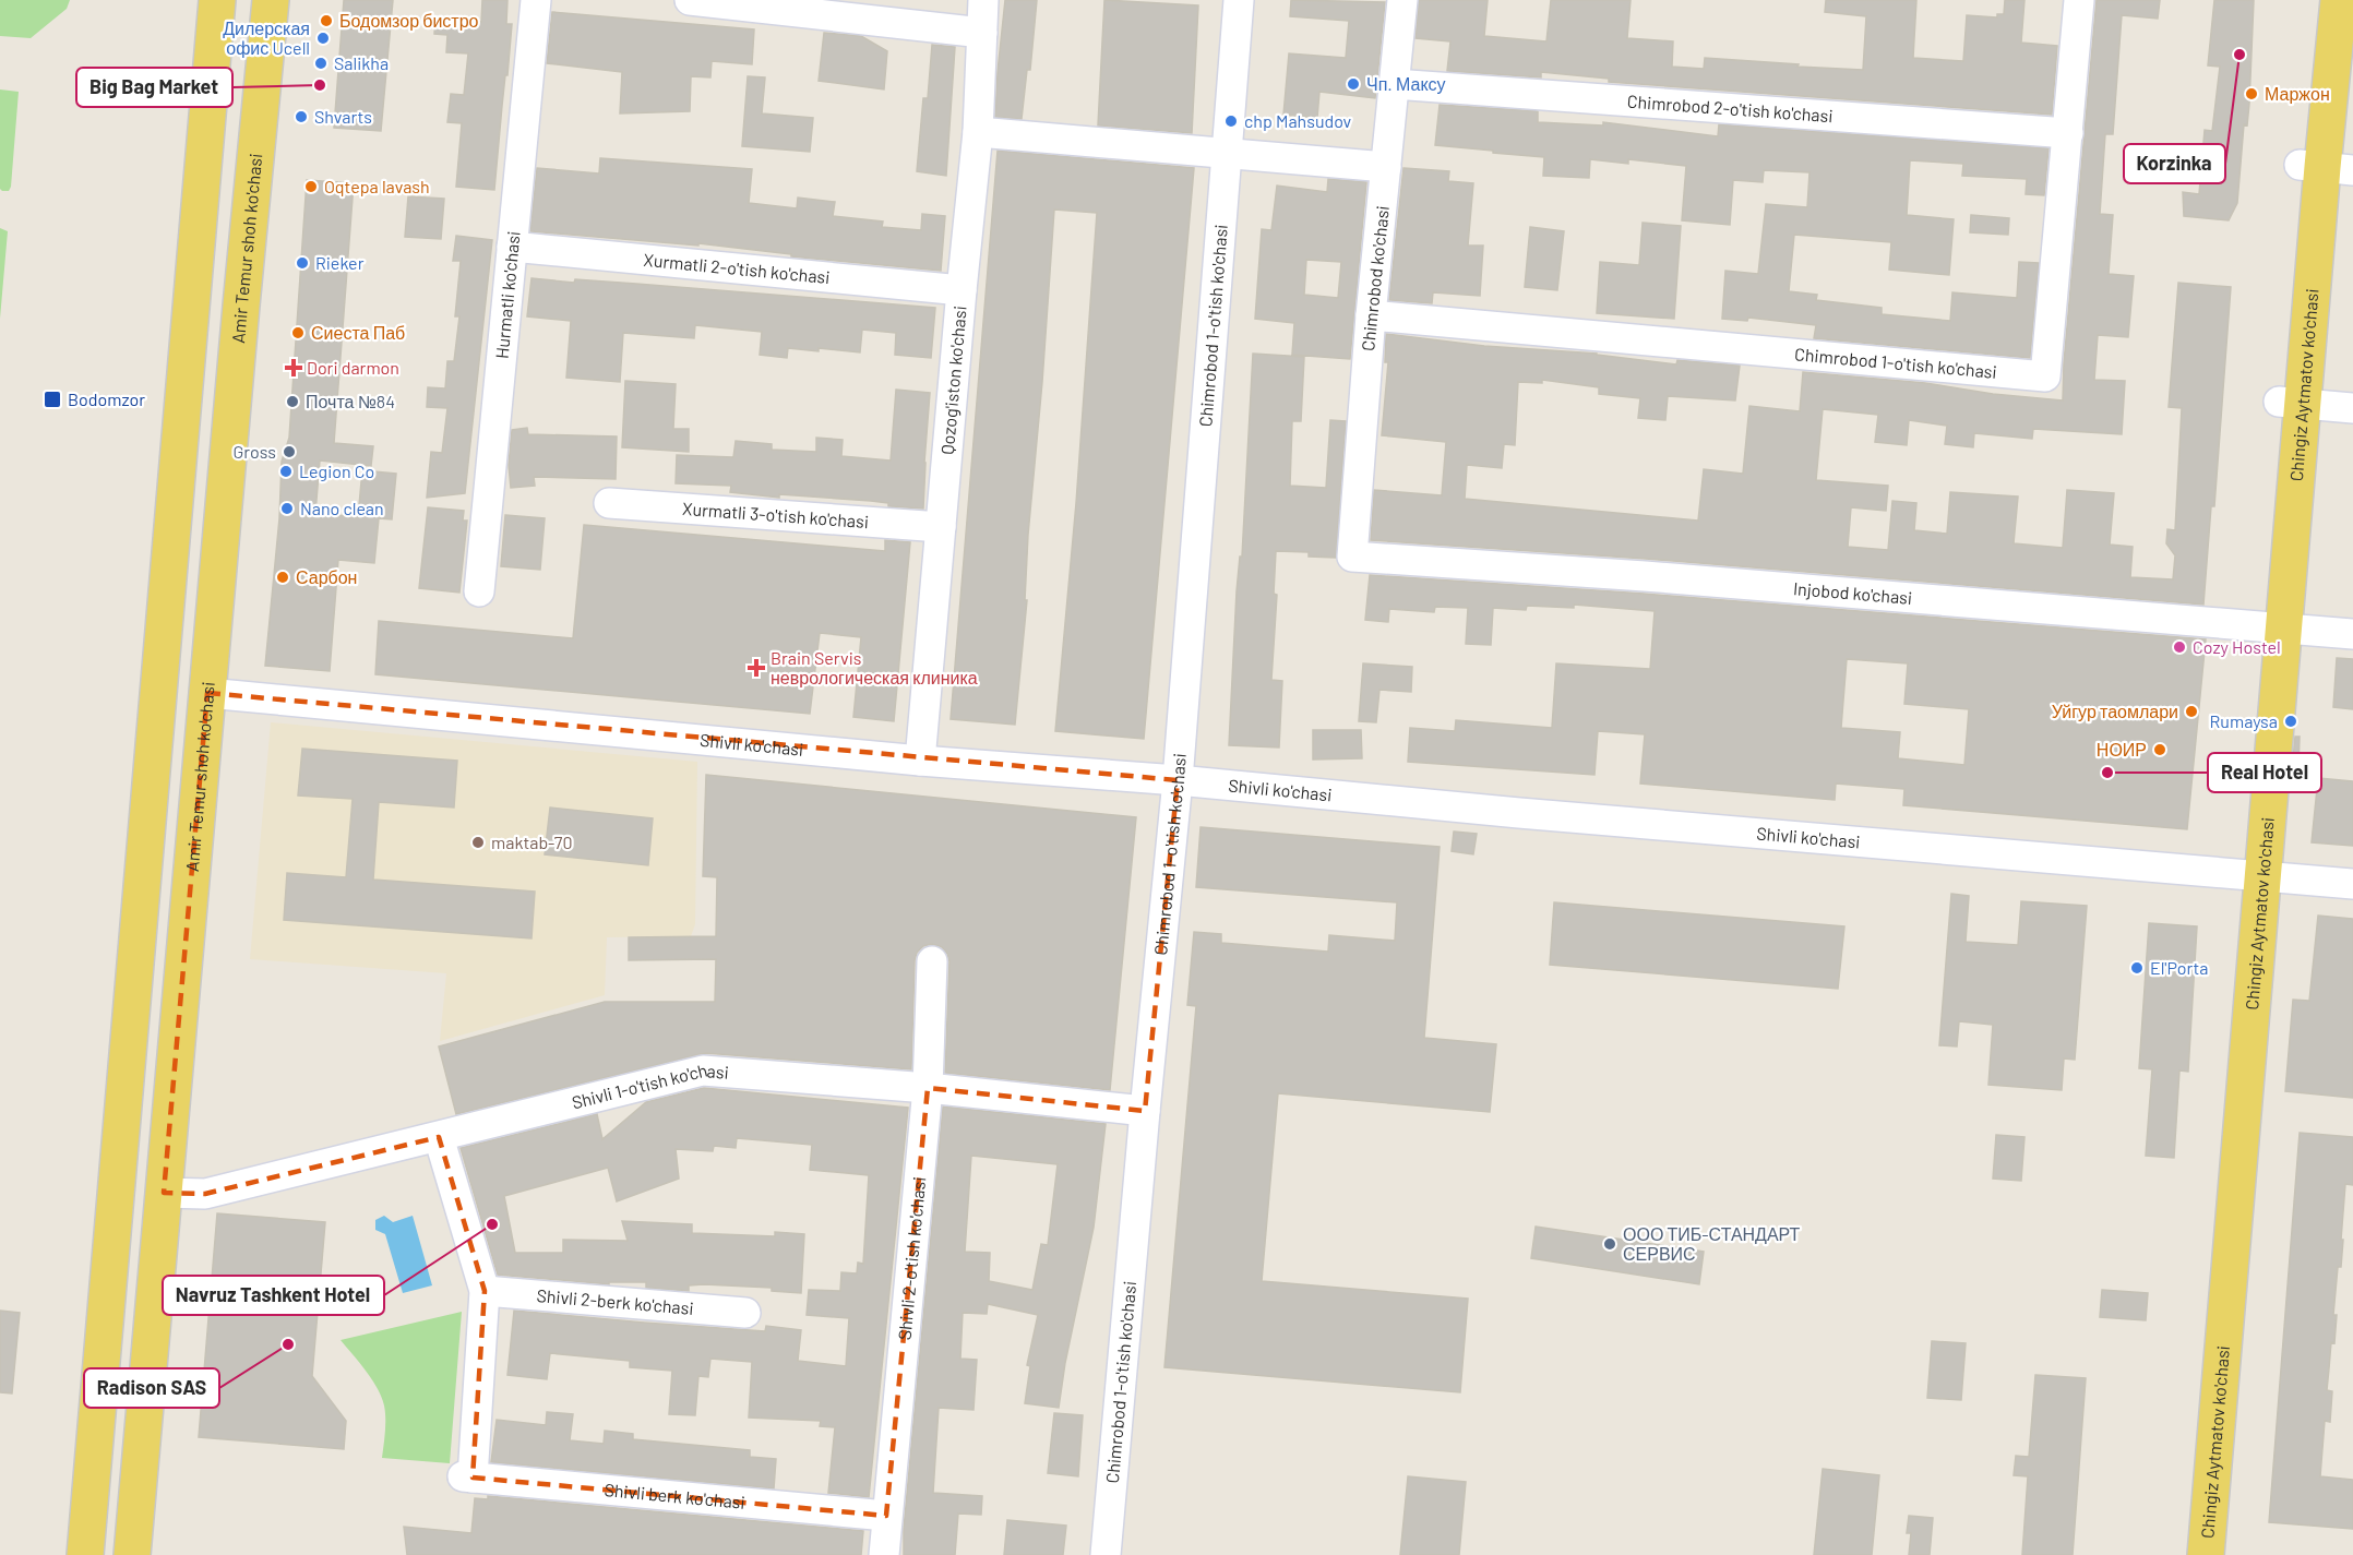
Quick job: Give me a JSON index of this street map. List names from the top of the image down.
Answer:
{
  "streets": {
    "main road": ["Amir Temur shoh ko'chasi", "Chingiz Aytmatov ko'chasi"],
    "street": [
      "Chimrobod 2-o'tish ko'chasi",
      "Xurmatli 2-o'tish ko'chasi",
      "Chimrobod ko'chasi",
      "Hurmatli ko'chasi",
      "Chimrobod 1-o'tish ko'chasi",
      "Qozog'iston ko'chasi",
      "Xurmatli 3-o'tish ko'chasi",
      "Injobod ko'chasi",
      "Shivli ko'chasi",
      "Shivli 1-o'tish ko'chasi",
      "Shivli 2-o'tish ko'chasi",
      "Shivli 2-berk ko'chasi",
      "Shivli berk ko'chasi"
    ]
  },
  "crossings": [
    ["Chimrobod 2-o'tish ko'chasi", "Chimrobod ko'chasi"],
    ["Chimrobod 2-o'tish ko'chasi", "Chimrobod 1-o'tish ko'chasi"],
    ["Amir Temur shoh ko'chasi", "Shivli ko'chasi"],
    ["Amir Temur shoh ko'chasi", "Shivli 1-o'tish ko'chasi"],
    ["Xurmatli 2-o'tish ko'chasi", "Hurmatli ko'chasi"],
    ["Xurmatli 2-o'tish ko'chasi", "Qozog'iston ko'chasi"],
    ["Chimrobod ko'chasi", "Chimrobod 1-o'tish ko'chasi"],
    ["Chimrobod ko'chasi", "Injobod ko'chasi"],
    ["Chimrobod 1-o'tish ko'chasi", "Shivli ko'chasi"],
    ["Chimrobod 1-o'tish ko'chasi", "Shivli 1-o'tish ko'chasi"],
    ["Qozog'iston ko'chasi", "Xurmatli 3-o'tish ko'chasi"],
    ["Qozog'iston ko'chasi", "Shivli ko'chasi"],
    ["Chingiz Aytmatov ko'chasi", "Injobod ko'chasi"],
    ["Chingiz Aytmatov ko'chasi", "Shivli ko'chasi"],
    ["Shivli 1-o'tish ko'chasi", "Shivli 2-o'tish ko'chasi"],
    ["Shivli 2-o'tish ko'chasi", "Shivli berk ko'chasi"],
    ["Shivli 2-berk ko'chasi", "Shivli berk ko'chasi"]
  ],
  "places": {
    "other": [
      "Бодомзор бистро",
      "Дилерская офис Ucell",
      "Korzinka",
      "Salikha",
      "Чп. Максу",
      "Big Bag Market",
      "Маржон",
      "Shvarts",
      "chp Mahsudov",
      "Oqtepa lavash",
      "Rieker",
      "Сиеста Паб",
      "Почта №84",
      "Gross",
      "Legion Co",
      "Nano clean",
      "Сарбон",
      "Cozy Hostel",
      "Уйгур таомлари",
      "Rumaysa",
      "НОИР",
      "Real Hotel",
      "maktab-70",
      "El'Porta",
      "Navruz Tashkent Hotel",
      "ООО ТИБ-СТАНДАРТ СЕРВИС",
      "Radison SAS"
    ],
    "health": ["Dori darmon", "Brain Servis неврологическая клиника"],
    "transit": ["Bodomzor"]
  }
}
